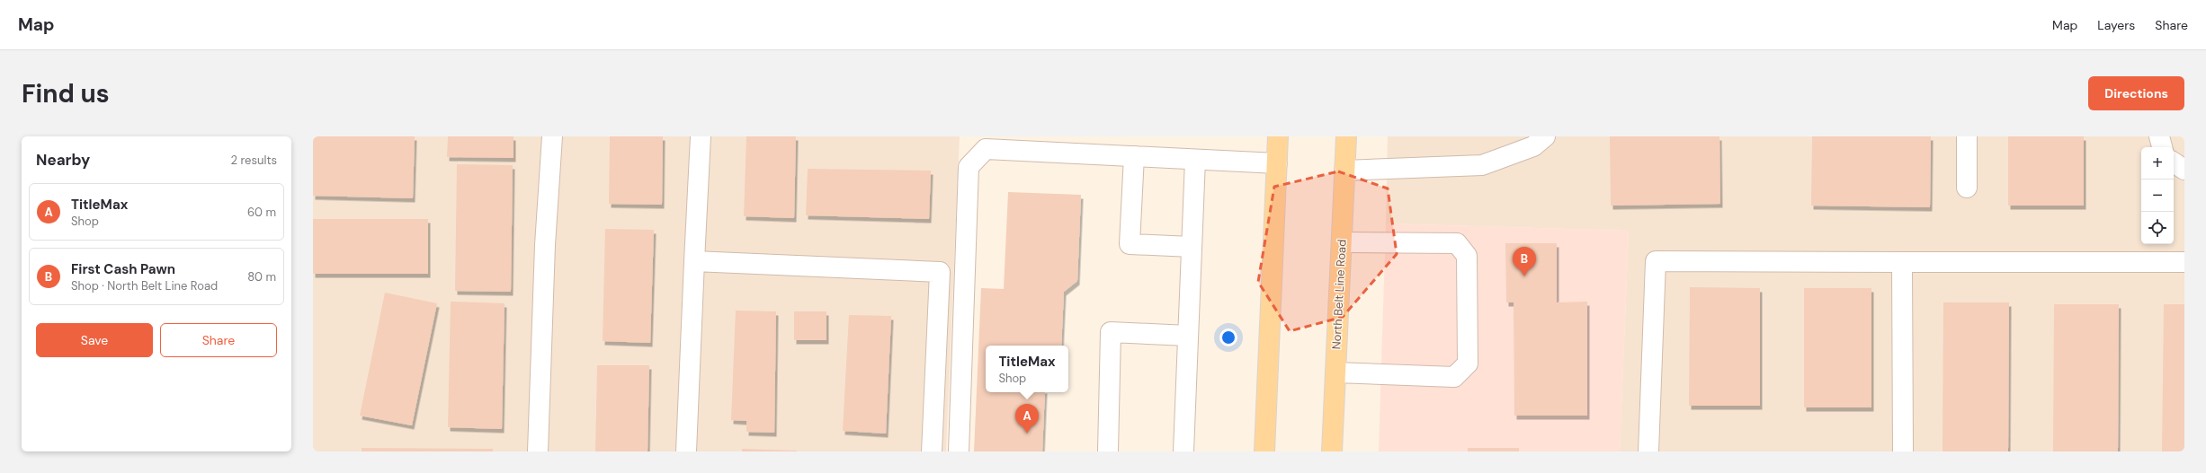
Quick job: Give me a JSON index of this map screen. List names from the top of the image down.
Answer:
{
  "streets": {
    "main road": ["North Belt Line Road"]
  },
  "page": {
    "header": "Map",
    "nav": ["Map", "Layers", "Share"],
    "buttons": [
      "Directions",
      ["Save", "Share"]
    ],
    "title": "Find us",
    "heading": ["Nearby", "2 results"],
    "map_buttons": ["+", "−"],
    "list": [
      {
        "mark": "A",
        "name": "TitleMax",
        "note": "Shop",
        "value": "60 m"
      },
      {
        "mark": "B",
        "name": "First Cash Pawn",
        "note": "Shop · North Belt Line Road",
        "value": "80 m"
      }
    ],
    "pins": ["B", "A"],
    "popup": ["TitleMax", "Shop"]
  }
}
